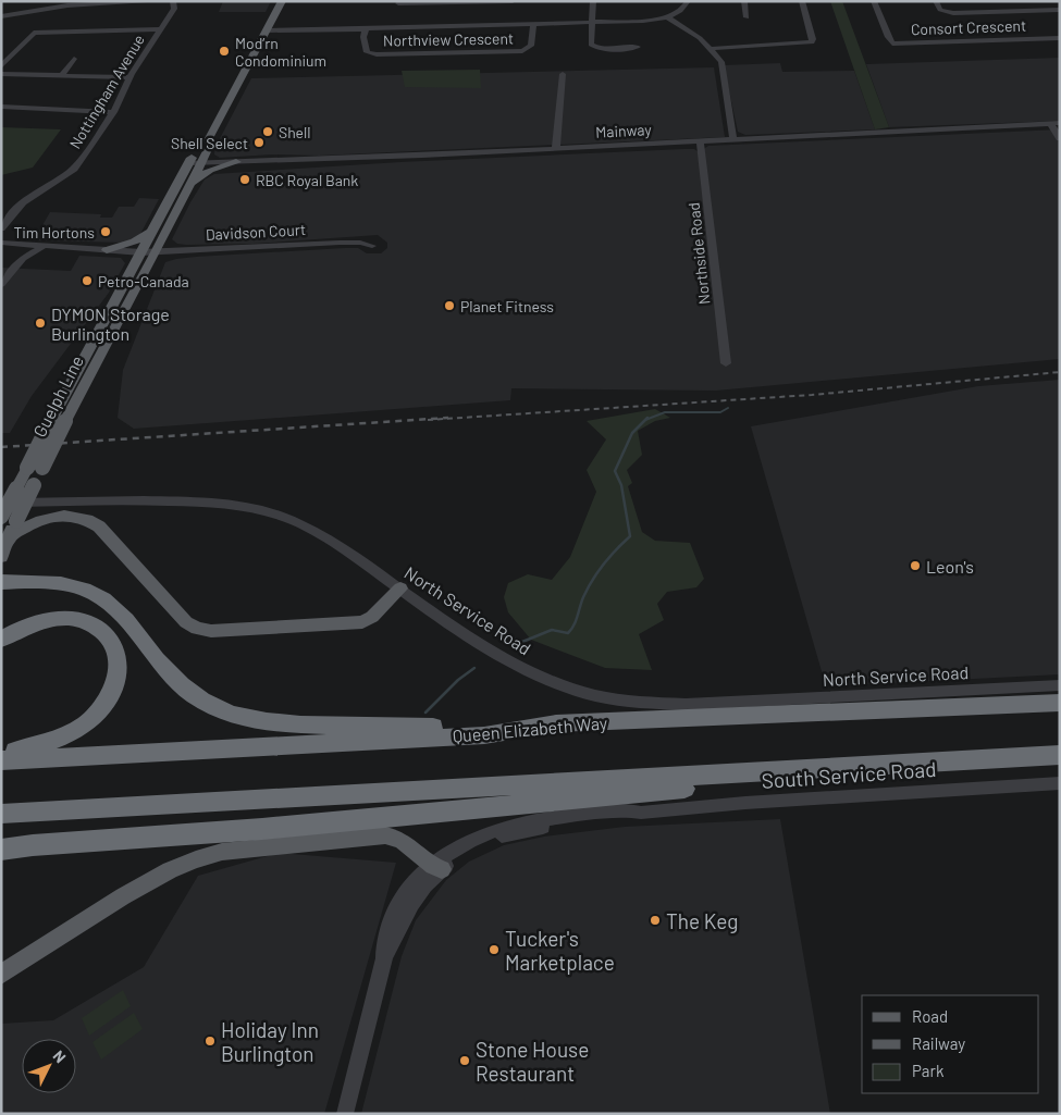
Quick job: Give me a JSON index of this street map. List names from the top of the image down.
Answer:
{
  "streets": {
    "highway": ["Queen Elizabeth Way"],
    "main road": ["Guelph Line"],
    "street": [
      "Consort Crescent",
      "Northview Crescent",
      "Nottingham Avenue",
      "Mainway",
      "Davidson Court",
      "Northside Road",
      "North Service Road",
      "South Service Road"
    ]
  },
  "crossings": [
    ["Mainway", "Northside Road"],
    ["Mainway", "Guelph Line"],
    ["Davidson Court", "Guelph Line"]
  ],
  "places": [
    "Mod’rn Condominium",
    "Shell",
    "Shell Select",
    "RBC Royal Bank",
    "Tim Hortons",
    "Petro-Canada",
    "Planet Fitness",
    "DYMON Storage Burlington",
    "Leon's",
    "The Keg",
    "Tucker's Marketplace",
    "Holiday Inn Burlington",
    "Stone House Restaurant"
  ],
  "legend": ["Road", "Railway", "Park"],
  "north": "top right"
}
